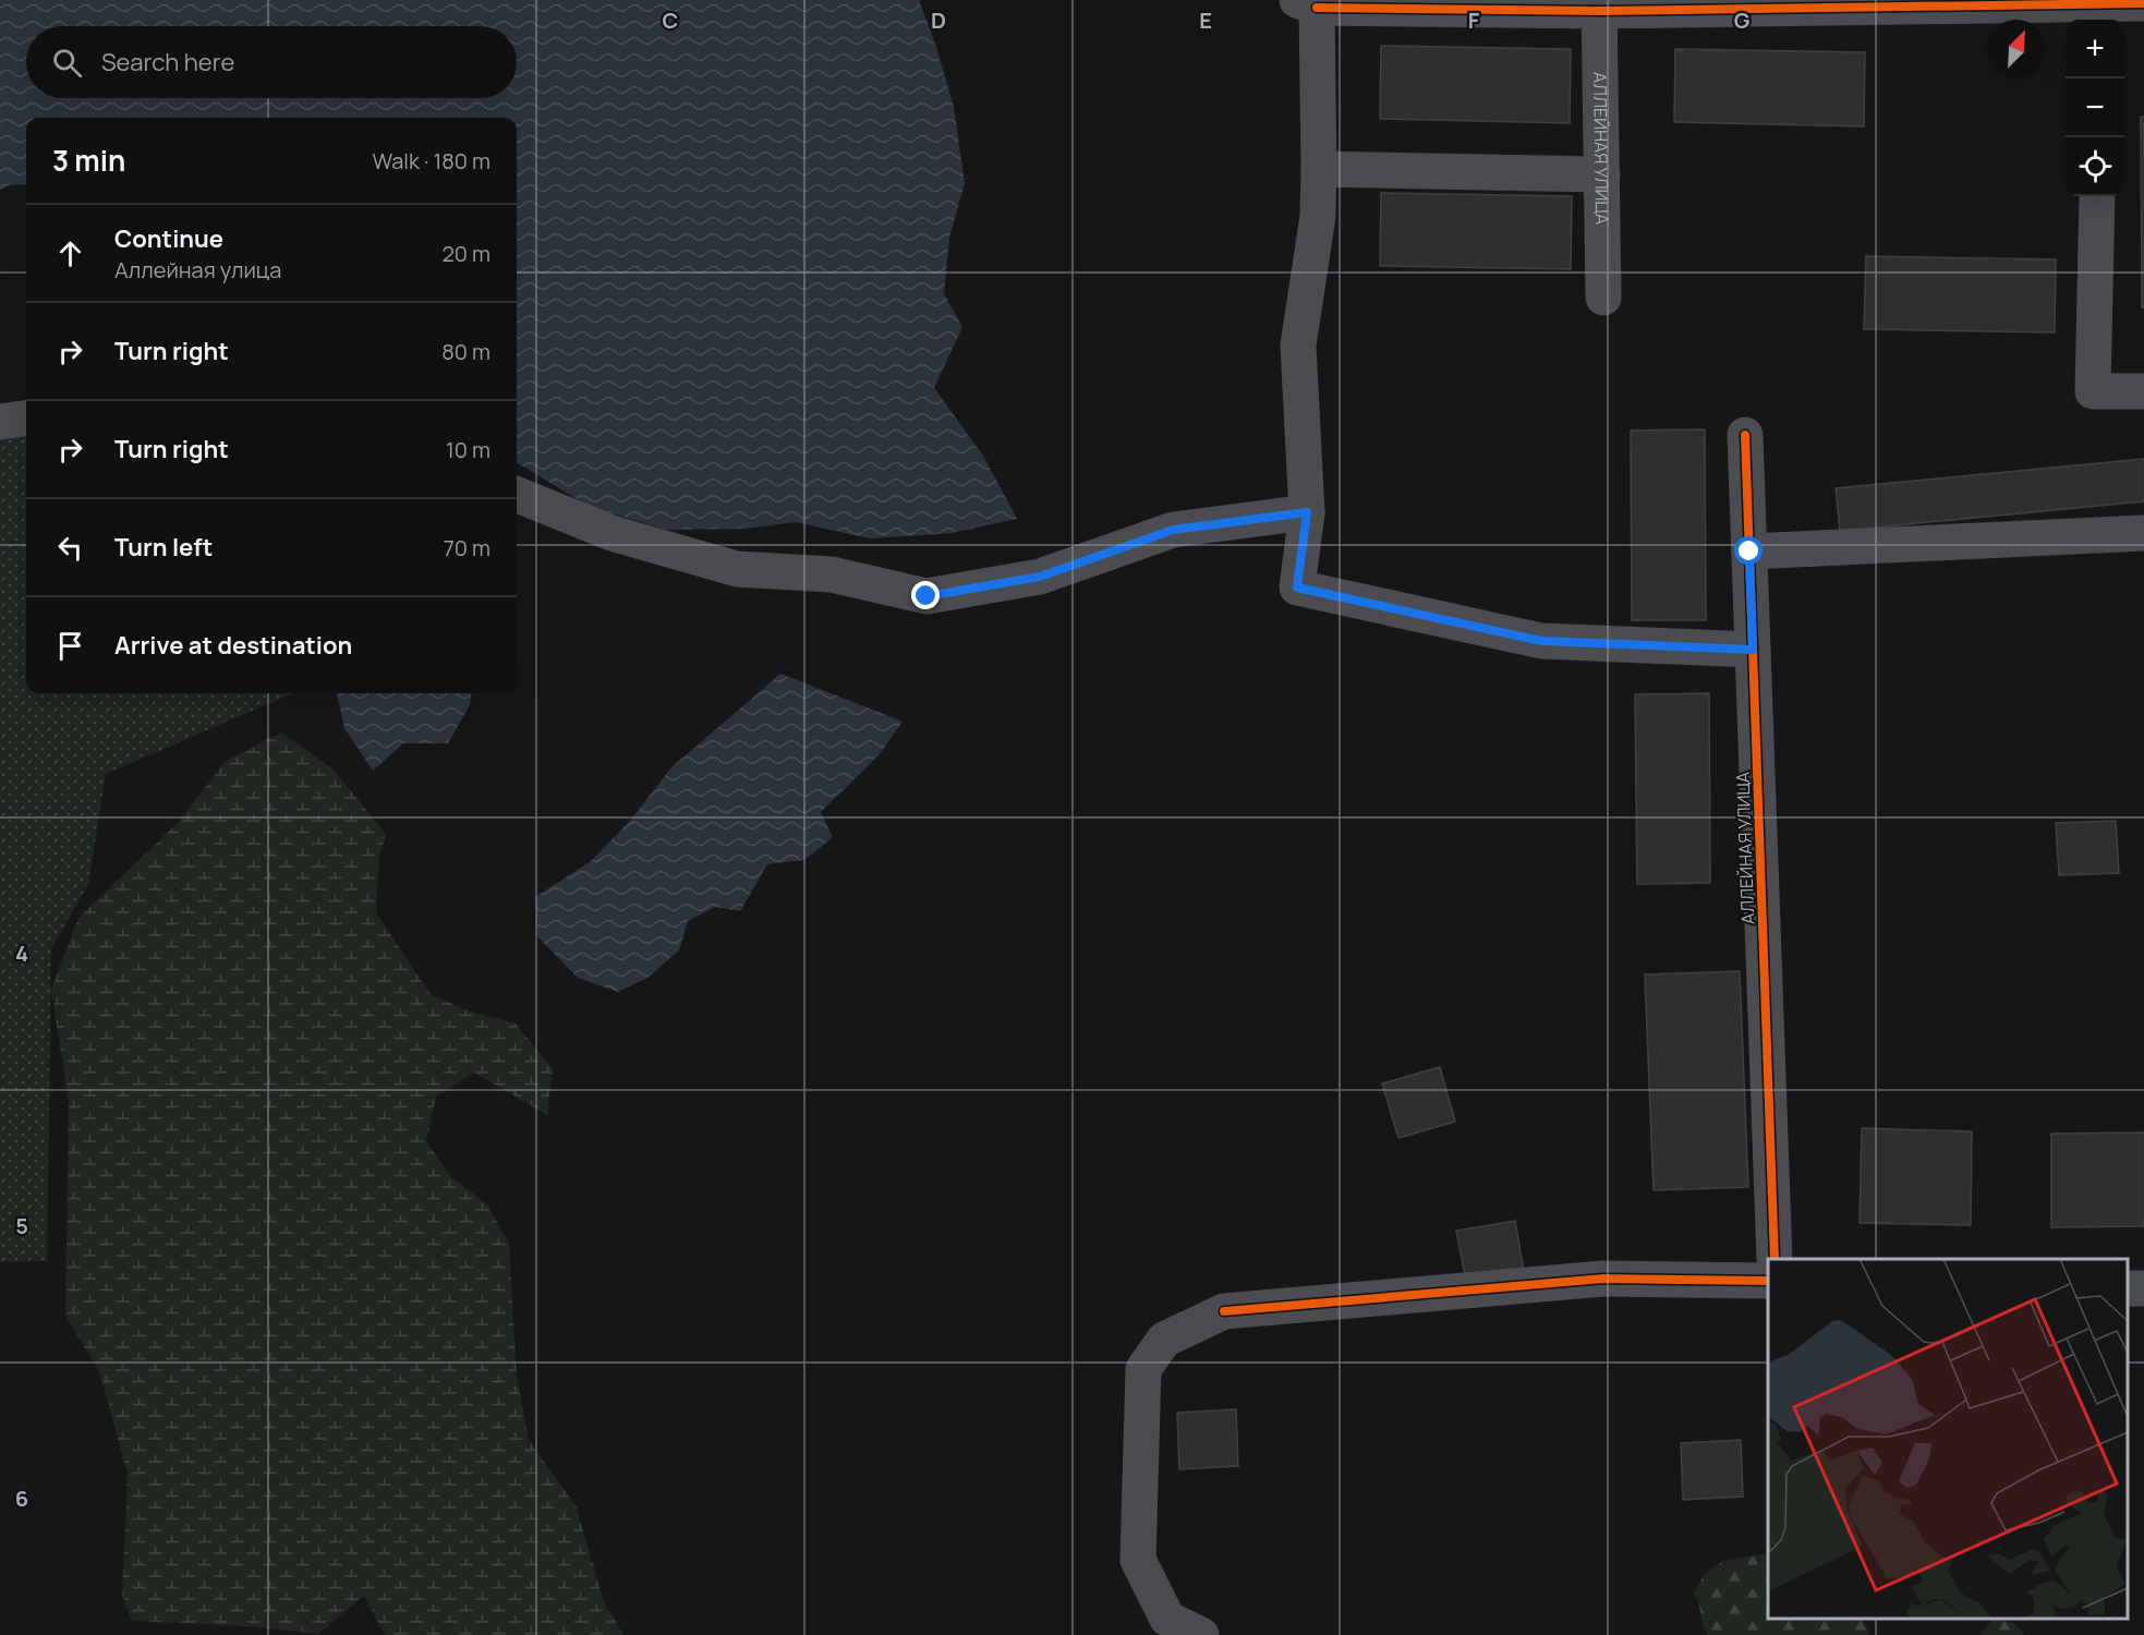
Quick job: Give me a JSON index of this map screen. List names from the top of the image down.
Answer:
{
  "streets": {
    "street": ["АЛЛЕЙНАЯ УЛИЦА"]
  },
  "north": "top right",
  "page": {
    "map_buttons": ["+", "−"],
    "search": "Search here",
    "heading": ["3 min", "Walk · 180 m"],
    "list": [
      ["Continue", "Аллейная улица", "20 m"],
      ["Turn right", "80 m"],
      ["Turn right", "10 m"],
      ["Turn left", "70 m"],
      "Arrive at destination"
    ]
  },
  "grid": {
    "columns": [
      "C",
      "D",
      "E",
      "F",
      "G"
    ],
    "rows": ["4", "5", "6"]
  }
}
